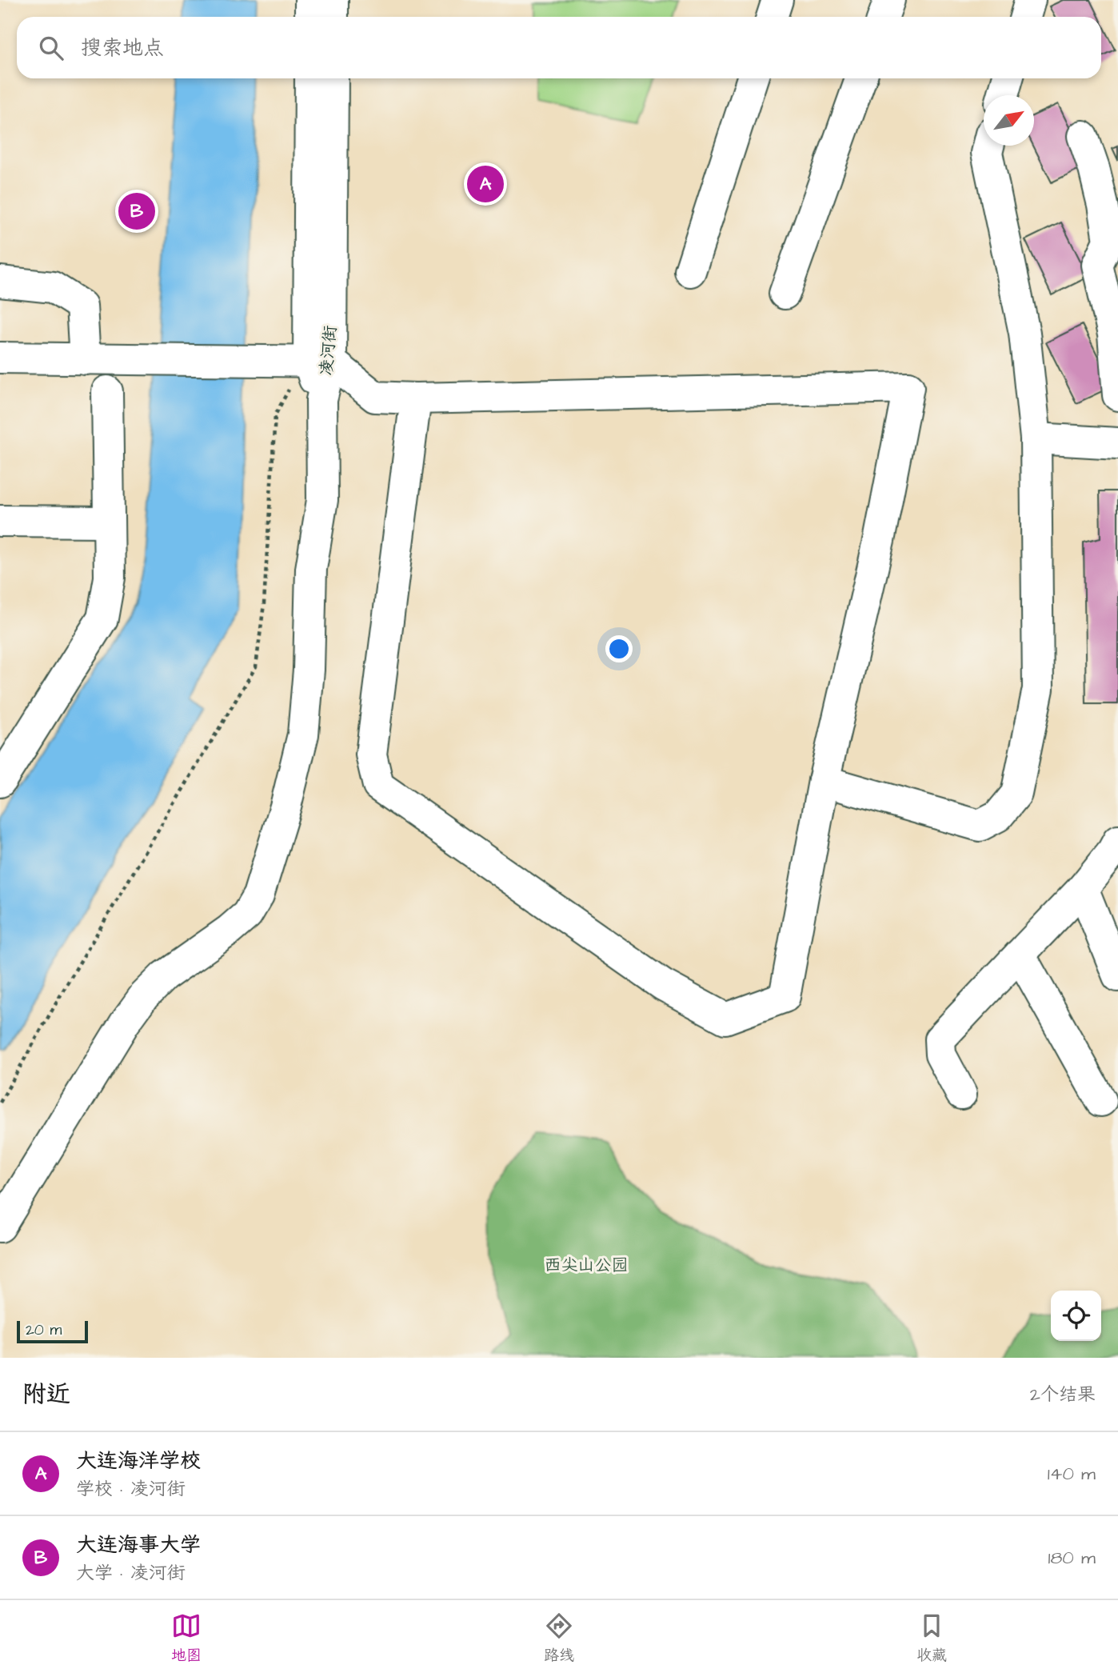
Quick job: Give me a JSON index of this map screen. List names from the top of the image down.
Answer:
{
  "streets": {
    "street": ["凌河街"]
  },
  "parks": ["西尖山公园"],
  "scale_bar": "20 m",
  "north": "top right",
  "page": {
    "search": "搜索地点",
    "pins": ["A", "B"],
    "scale": "20 m",
    "heading": ["附近", "2个结果"],
    "list": [
      {
        "mark": "A",
        "name": "大连海洋学校",
        "note": "学校 · 凌河街",
        "value": "140 m"
      },
      {
        "mark": "B",
        "name": "大连海事大学",
        "note": "大学 · 凌河街",
        "value": "180 m"
      }
    ],
    "nav": ["地图", "路线", "收藏"]
  }
}
